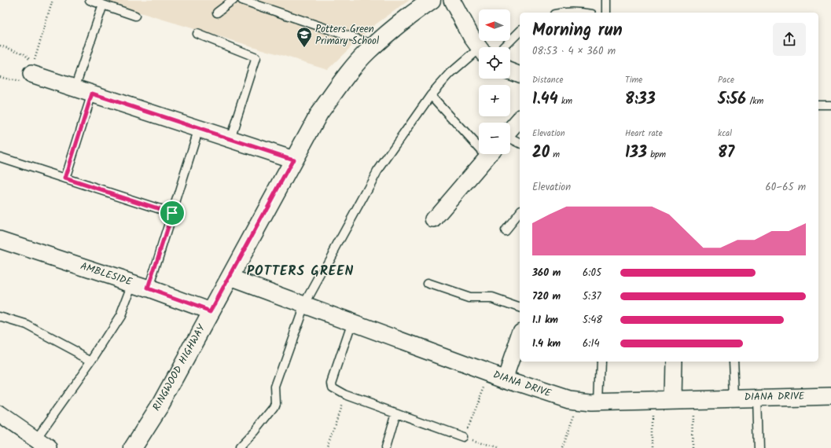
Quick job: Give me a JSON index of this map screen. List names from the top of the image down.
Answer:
{
  "streets": {
    "street": ["AMBLESIDE", "RINGWOOD HIGHWAY", "DIANA DRIVE"]
  },
  "crossings": [
    ["AMBLESIDE", "RINGWOOD HIGHWAY"],
    ["RINGWOOD HIGHWAY", "DIANA DRIVE"]
  ],
  "districts": ["POTTERS GREEN"],
  "places": {
    "school or university": ["Potters Green Primary School"]
  },
  "north": "left",
  "page": {
    "map_buttons": ["+", "−"],
    "heading": ["Morning run", "08:53 · 4 × 360 m"],
    "stats": [
      ["Distance", "1.44 km"],
      ["Time", "8:33"],
      ["Pace", "5:56 /km"],
      ["Elevation", "20 m"],
      ["Heart rate", "133 bpm"],
      ["kcal", "87"]
    ],
    "chart": ["Elevation", "60–65 m"],
    "list": [
      {
        "name": "360 m",
        "note": "6:05"
      },
      {
        "name": "720 m",
        "note": "5:37"
      },
      {
        "name": "1.1 km",
        "note": "5:48"
      },
      {
        "name": "1.4 km",
        "note": "6:14"
      }
    ]
  }
}
